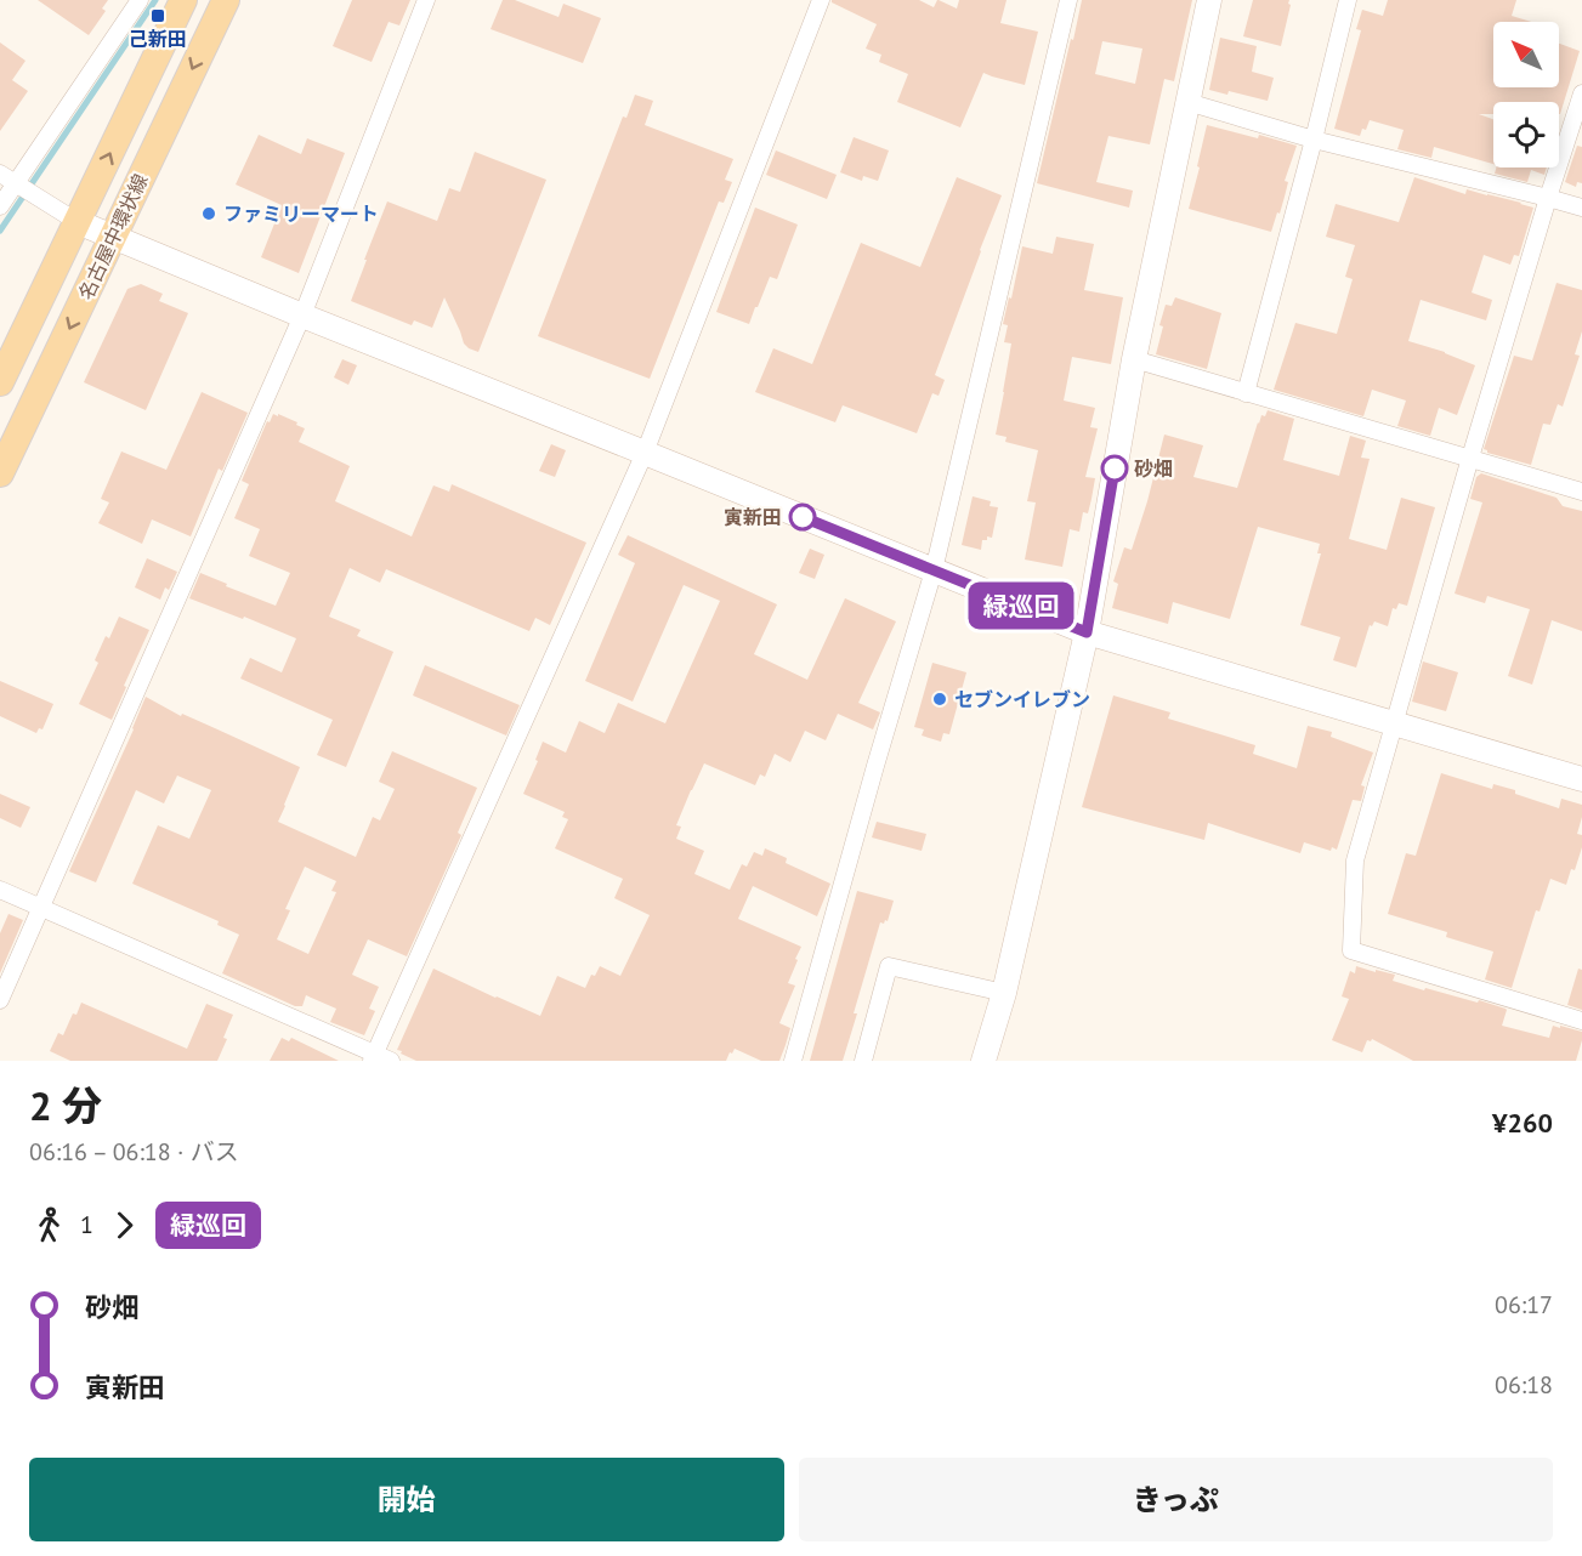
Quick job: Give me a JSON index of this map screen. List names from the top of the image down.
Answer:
{
  "streets": {
    "main road": ["名古屋中環状線"]
  },
  "places": {
    "transit": ["己新田"],
    "other": [
      "ファミリーマート",
      "砂畑",
      "寅新田",
      "セブンイレブン"
    ]
  },
  "lines": ["bus line 緑巡回"],
  "north": "top left",
  "page": {
    "on_map": "緑巡回",
    "heading": ["2 分", "06:16 – 06:18 · バス", "¥260"],
    "legs": ["1", "緑巡回"],
    "list": [
      {
        "name": "砂畑",
        "value": "06:17"
      },
      {
        "name": "寅新田",
        "value": "06:18"
      }
    ],
    "buttons": ["開始", "きっぷ"]
  }
}
